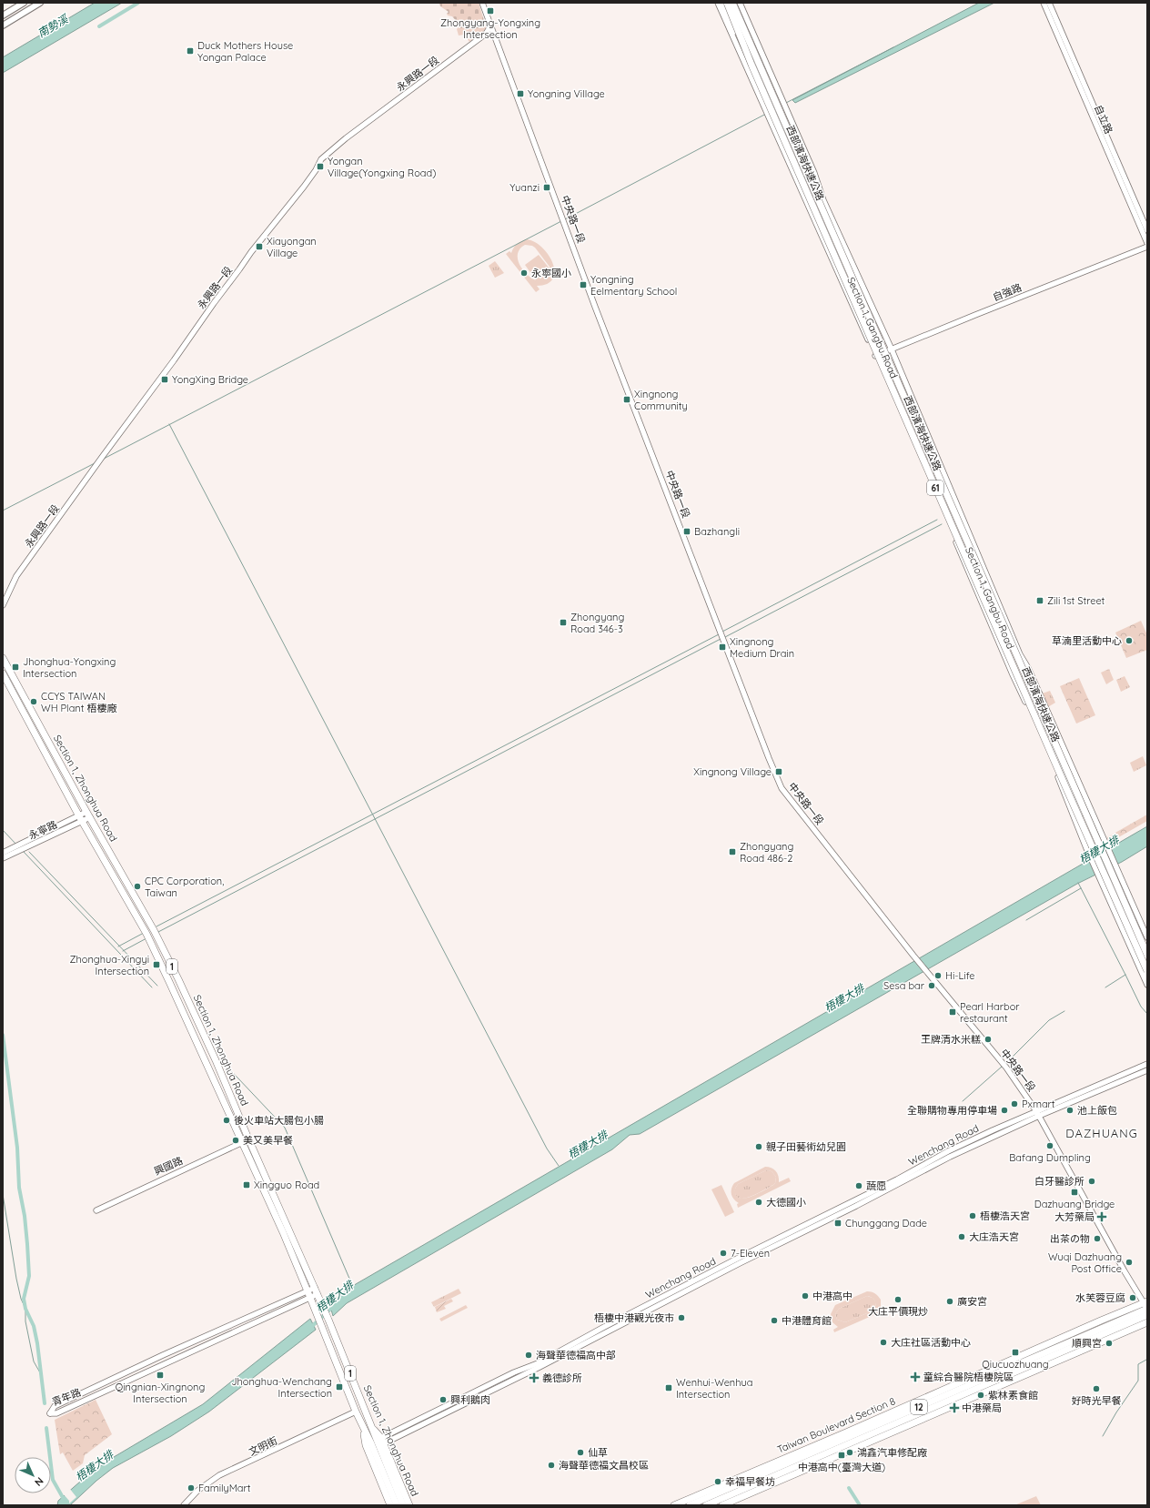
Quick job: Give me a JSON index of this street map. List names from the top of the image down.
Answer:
{
  "streets": {
    "main road": [
      "西部濱海快速公路",
      "61",
      "Section 1, Zhonghua Road",
      "1",
      "12",
      "Taiwan Boulevard Section 8"
    ],
    "street": [
      "永興路一段",
      "自立路",
      "中央路一段",
      "自強路",
      "Section 1, Gangbu Road",
      "永寧路",
      "Wenchang Road",
      "興國路",
      "青年路",
      "文明街"
    ]
  },
  "crossings": [
    ["永興路一段", "中央路一段"],
    ["中央路一段", "Wenchang Road"],
    ["中央路一段", "Taiwan Boulevard Section 8"],
    ["自強路", "Section 1, Gangbu Road"],
    ["Section 1, Zhonghua Road", "永寧路"],
    ["Section 1, Zhonghua Road", "1"],
    ["Section 1, Zhonghua Road", "Wenchang Road"],
    ["Section 1, Zhonghua Road", "興國路"],
    ["Section 1, Zhonghua Road", "青年路"],
    ["Section 1, Zhonghua Road", "文明街"]
  ],
  "districts": ["DAZHUANG"],
  "water": ["南勢溪", "梧棲大排"],
  "places": {
    "transit": [
      "Zhongyang-Yongxing Intersection",
      "Duck Mothers House Yongan Palace",
      "Yongning Village",
      "Yongan Village(Yongxing Road)",
      "Yuanzi",
      "Xiayongan Village",
      "Yongning Eelmentary School",
      "YongXing Bridge",
      "Xingnong Community",
      "Bazhangli",
      "Zili 1st Street",
      "Zhongyang Road 346-3",
      "Xingnong Medium Drain",
      "Jhonghua-Yongxing Intersection",
      "Xingnong Village",
      "Zhongyang Road 486-2",
      "Zhonghua-Xingyi Intersection",
      "Pearl Harbor restaurant",
      "Xingguo Road",
      "Dazhuang Bridge",
      "Chunggang Dade",
      "Qiucuozhuang",
      "Qingnian-Xingnong Intersection",
      "Jhonghua-Wenchang Intersection",
      "Wenhui-Wenhua Intersection",
      "中港高中(臺灣大道)"
    ],
    "other": [
      "永寧國小",
      "草湳里活動中心",
      "CCYS TAIWAN WH Plant 梧棲廠",
      "CPC Corporation, Taiwan",
      "Hi-Life",
      "Sesa bar",
      "王牌清水米糕",
      "Pxmart",
      "全聯購物專用停車場",
      "池上飯包",
      "後火車站大腸包小腸",
      "美又美早餐",
      "Bafang Dumpling",
      "親子田藝術幼兒園",
      "白牙醫診所",
      "蔬愿",
      "大德國小",
      "梧棲浩天宮",
      "大庄浩天宮",
      "出茶の物",
      "7-Eleven",
      "Wuqi Dazhuang Post Office",
      "中港高中",
      "水芙蓉豆腐",
      "大庄平價現炒",
      "廣安宮",
      "梧棲中港觀光夜市",
      "中港體育館",
      "大庄社區活動中心",
      "順興宮",
      "海聲華德福高中部",
      "好時光早餐",
      "紫林素食館",
      "興利鵝肉",
      "仙草",
      "鴻鑫汽車修配廠",
      "海聲華德福文昌校區",
      "幸福早餐坊",
      "FamilyMart"
    ],
    "health": [
      "大芳藥局",
      "童綜合醫院梧棲院區",
      "義德診所",
      "中港藥局"
    ]
  },
  "north": "bottom right"
}
